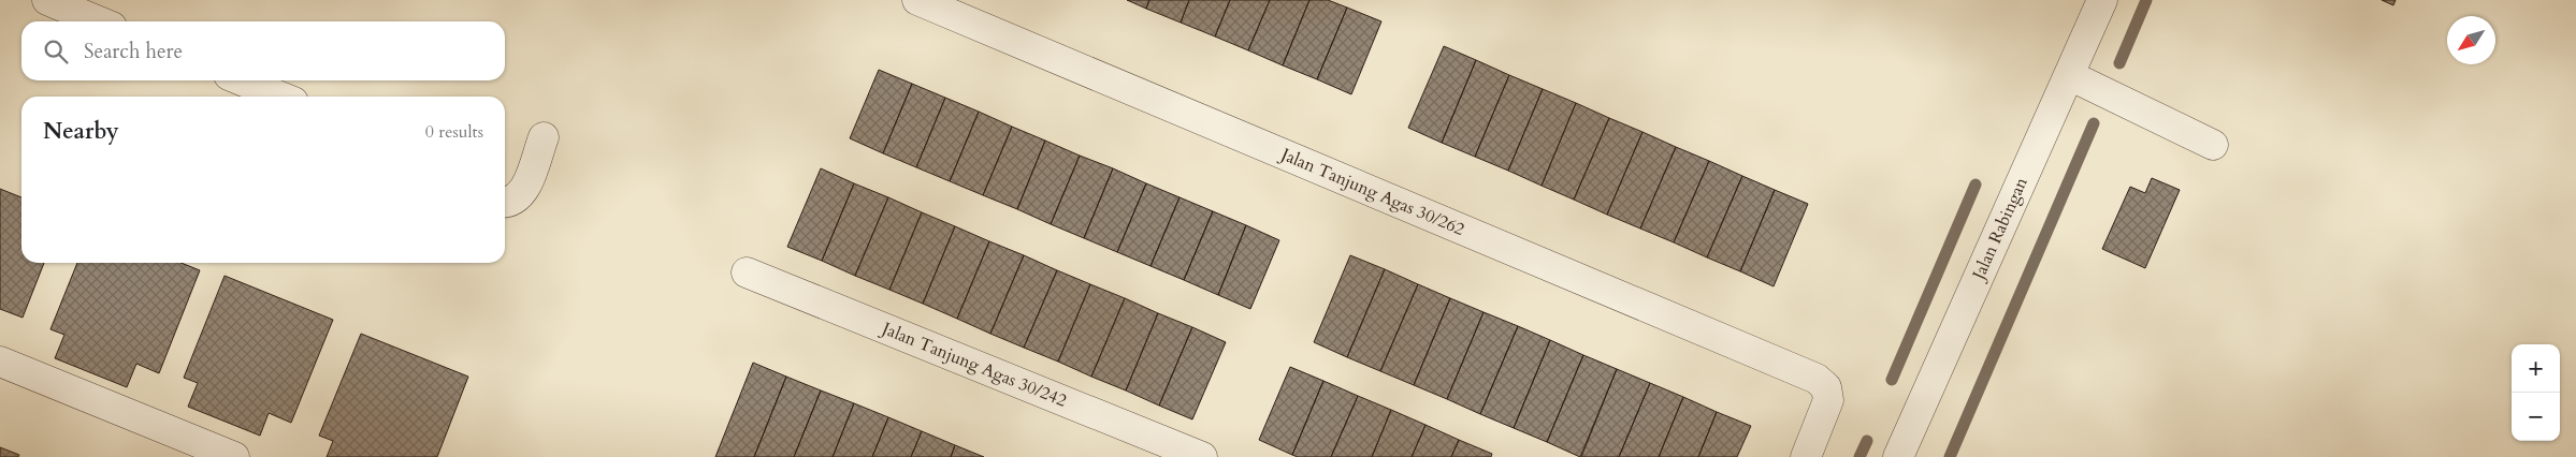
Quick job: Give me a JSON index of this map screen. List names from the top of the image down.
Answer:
{
  "streets": {
    "street": ["Jalan Tanjung Agas 30/262", "Jalan Rabingan", "Jalan Tanjung Agas 30/242"]
  },
  "north": "bottom left",
  "page": {
    "search": "Search here",
    "heading": ["Nearby", "0 results"],
    "map_buttons": ["+", "−"]
  }
}
